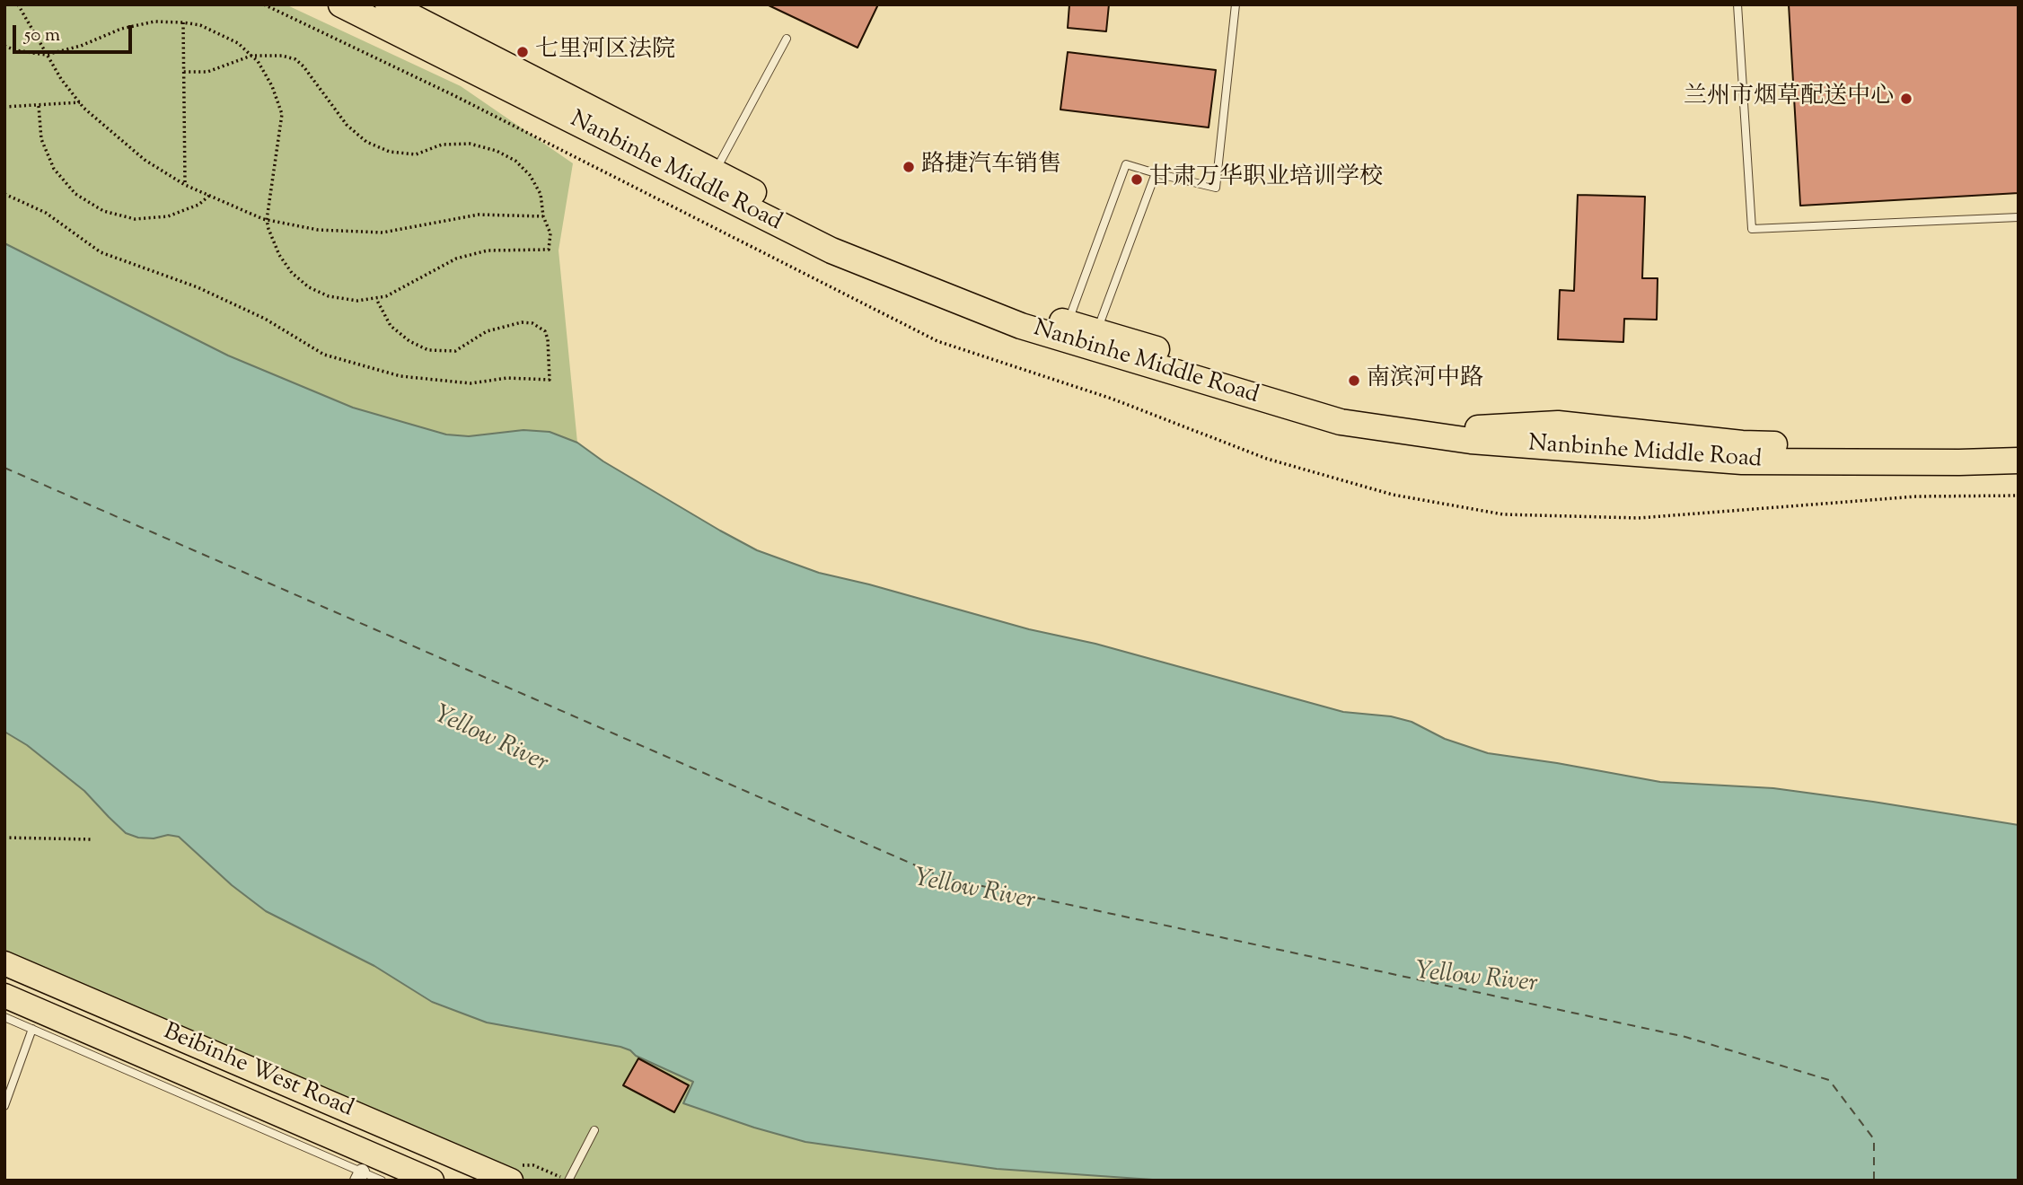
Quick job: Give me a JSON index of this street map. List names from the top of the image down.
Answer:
{
  "streets": {
    "highway": ["Nanbinhe Middle Road"],
    "main road": ["Beibinhe West Road"]
  },
  "water": ["Yellow River"],
  "places": [
    "七里河区法院",
    "兰州市烟草配送中心",
    "路捷汽车销售",
    "甘肃万华职业培训学校",
    "南滨河中路"
  ],
  "scale_bar": "50 m"
}
